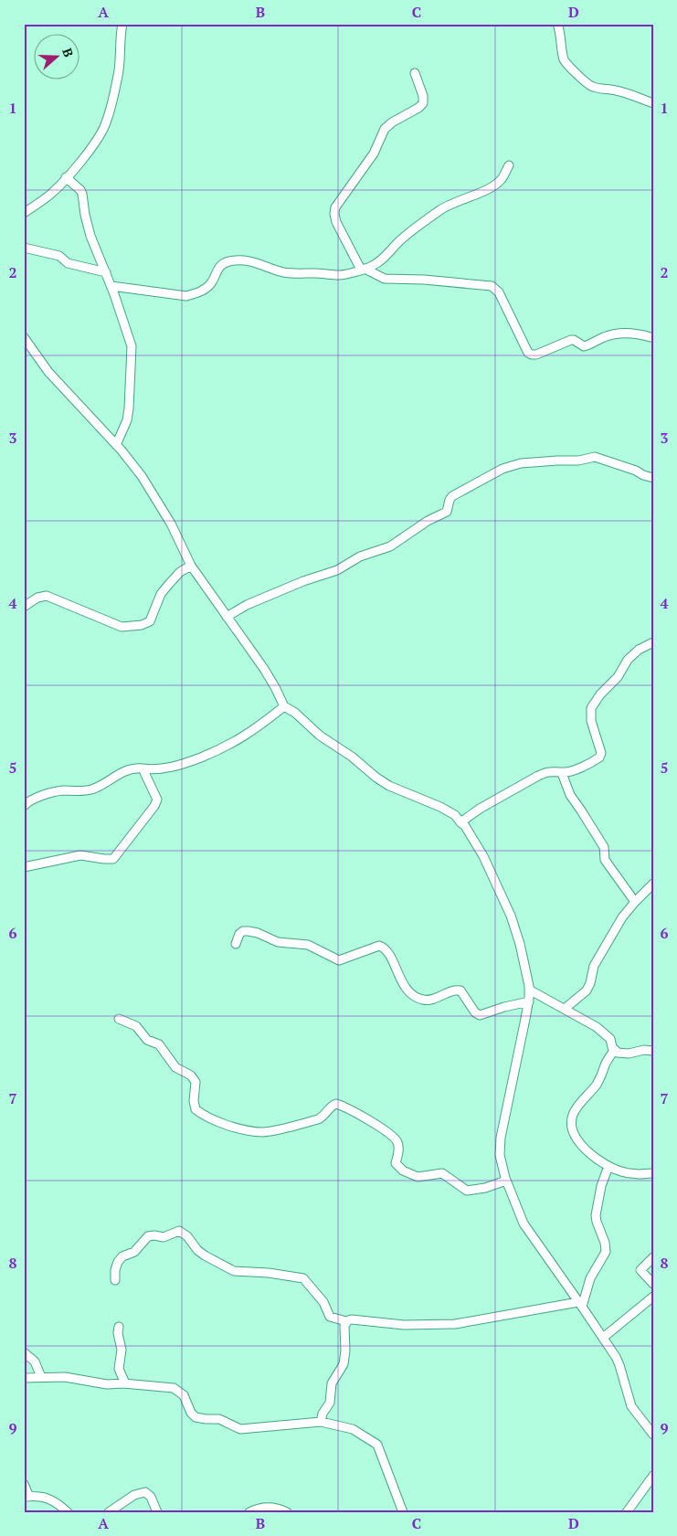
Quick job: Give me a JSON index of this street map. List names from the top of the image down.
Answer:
{
  "north": "right",
  "grid": {
    "columns": [
      "A",
      "B",
      "C",
      "D"
    ],
    "rows": [
      "1",
      "2",
      "3",
      "4",
      "5",
      "6",
      "7",
      "8",
      "9"
    ]
  }
}
